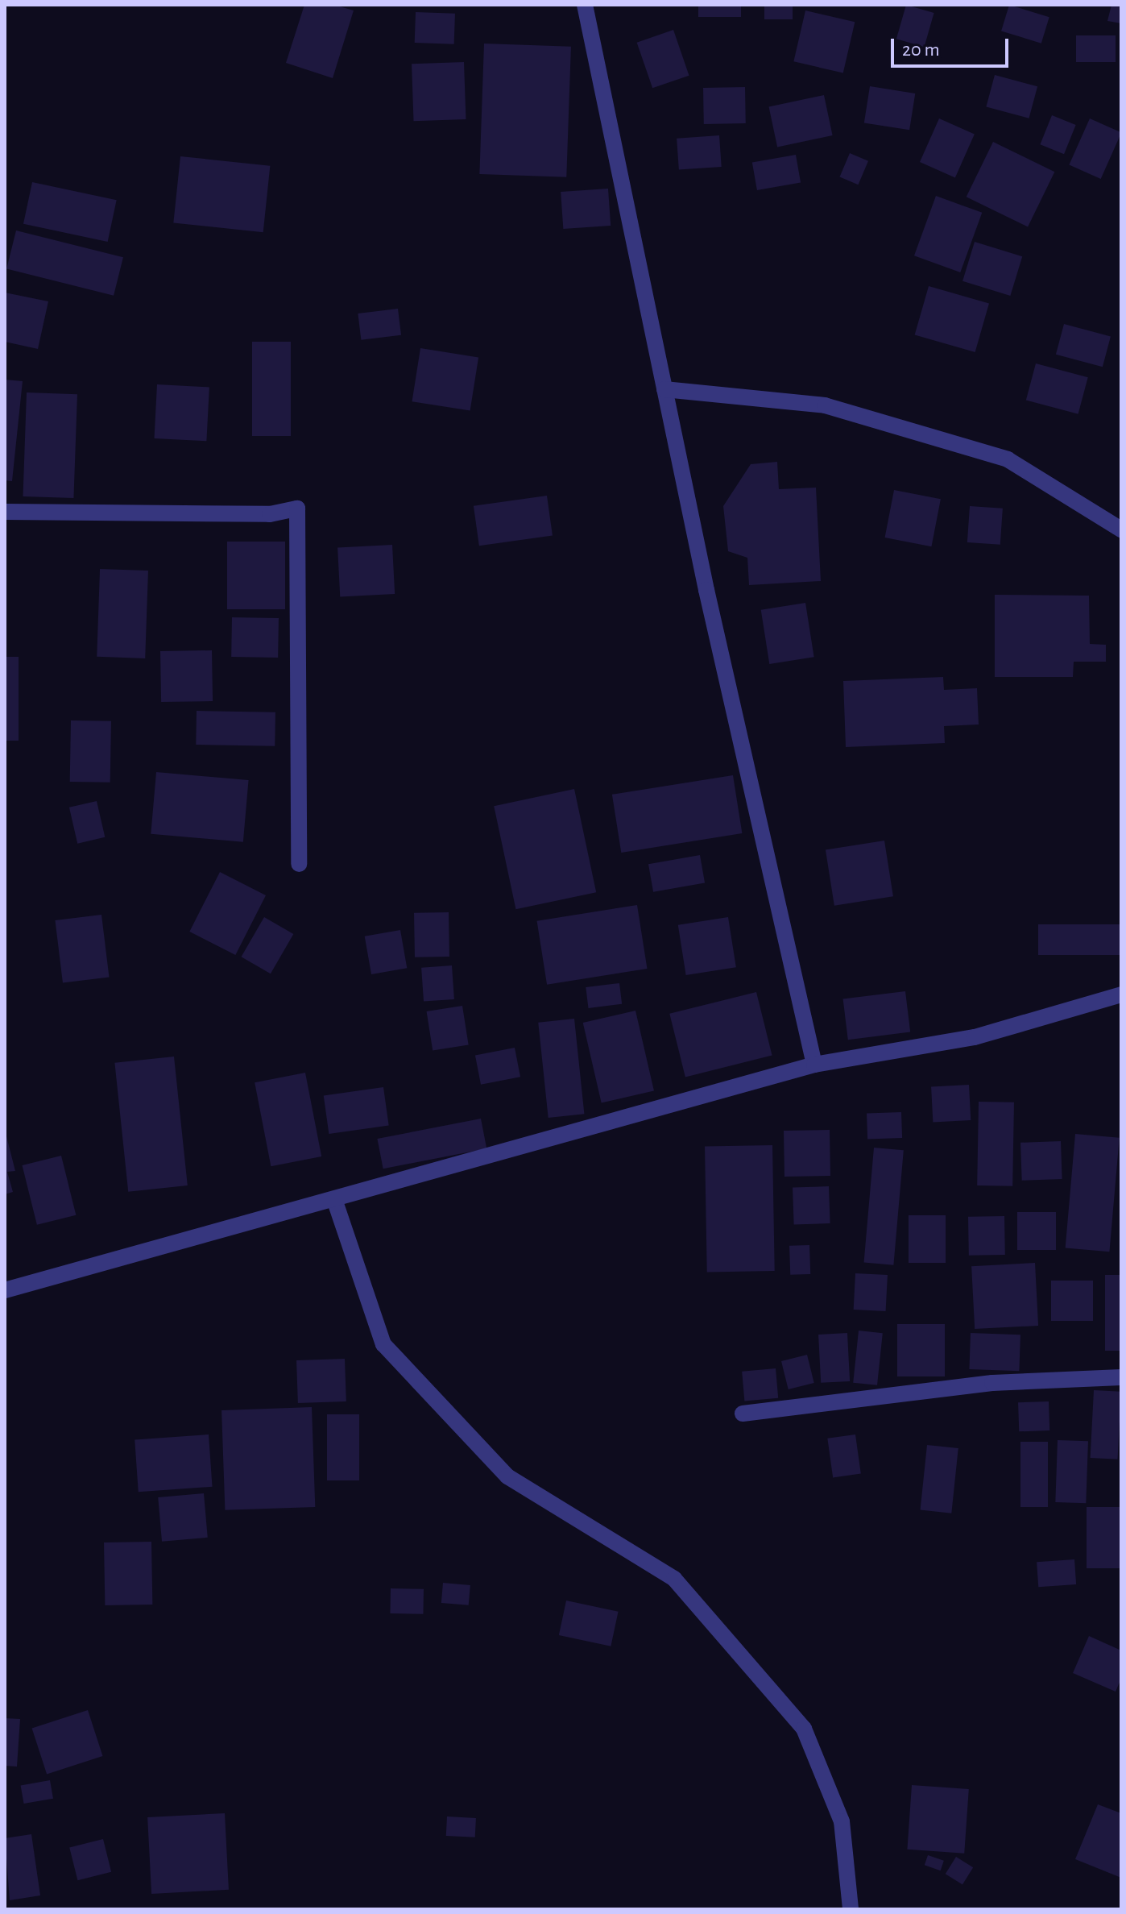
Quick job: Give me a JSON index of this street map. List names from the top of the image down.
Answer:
{
  "scale_bar": "20 m"
}
